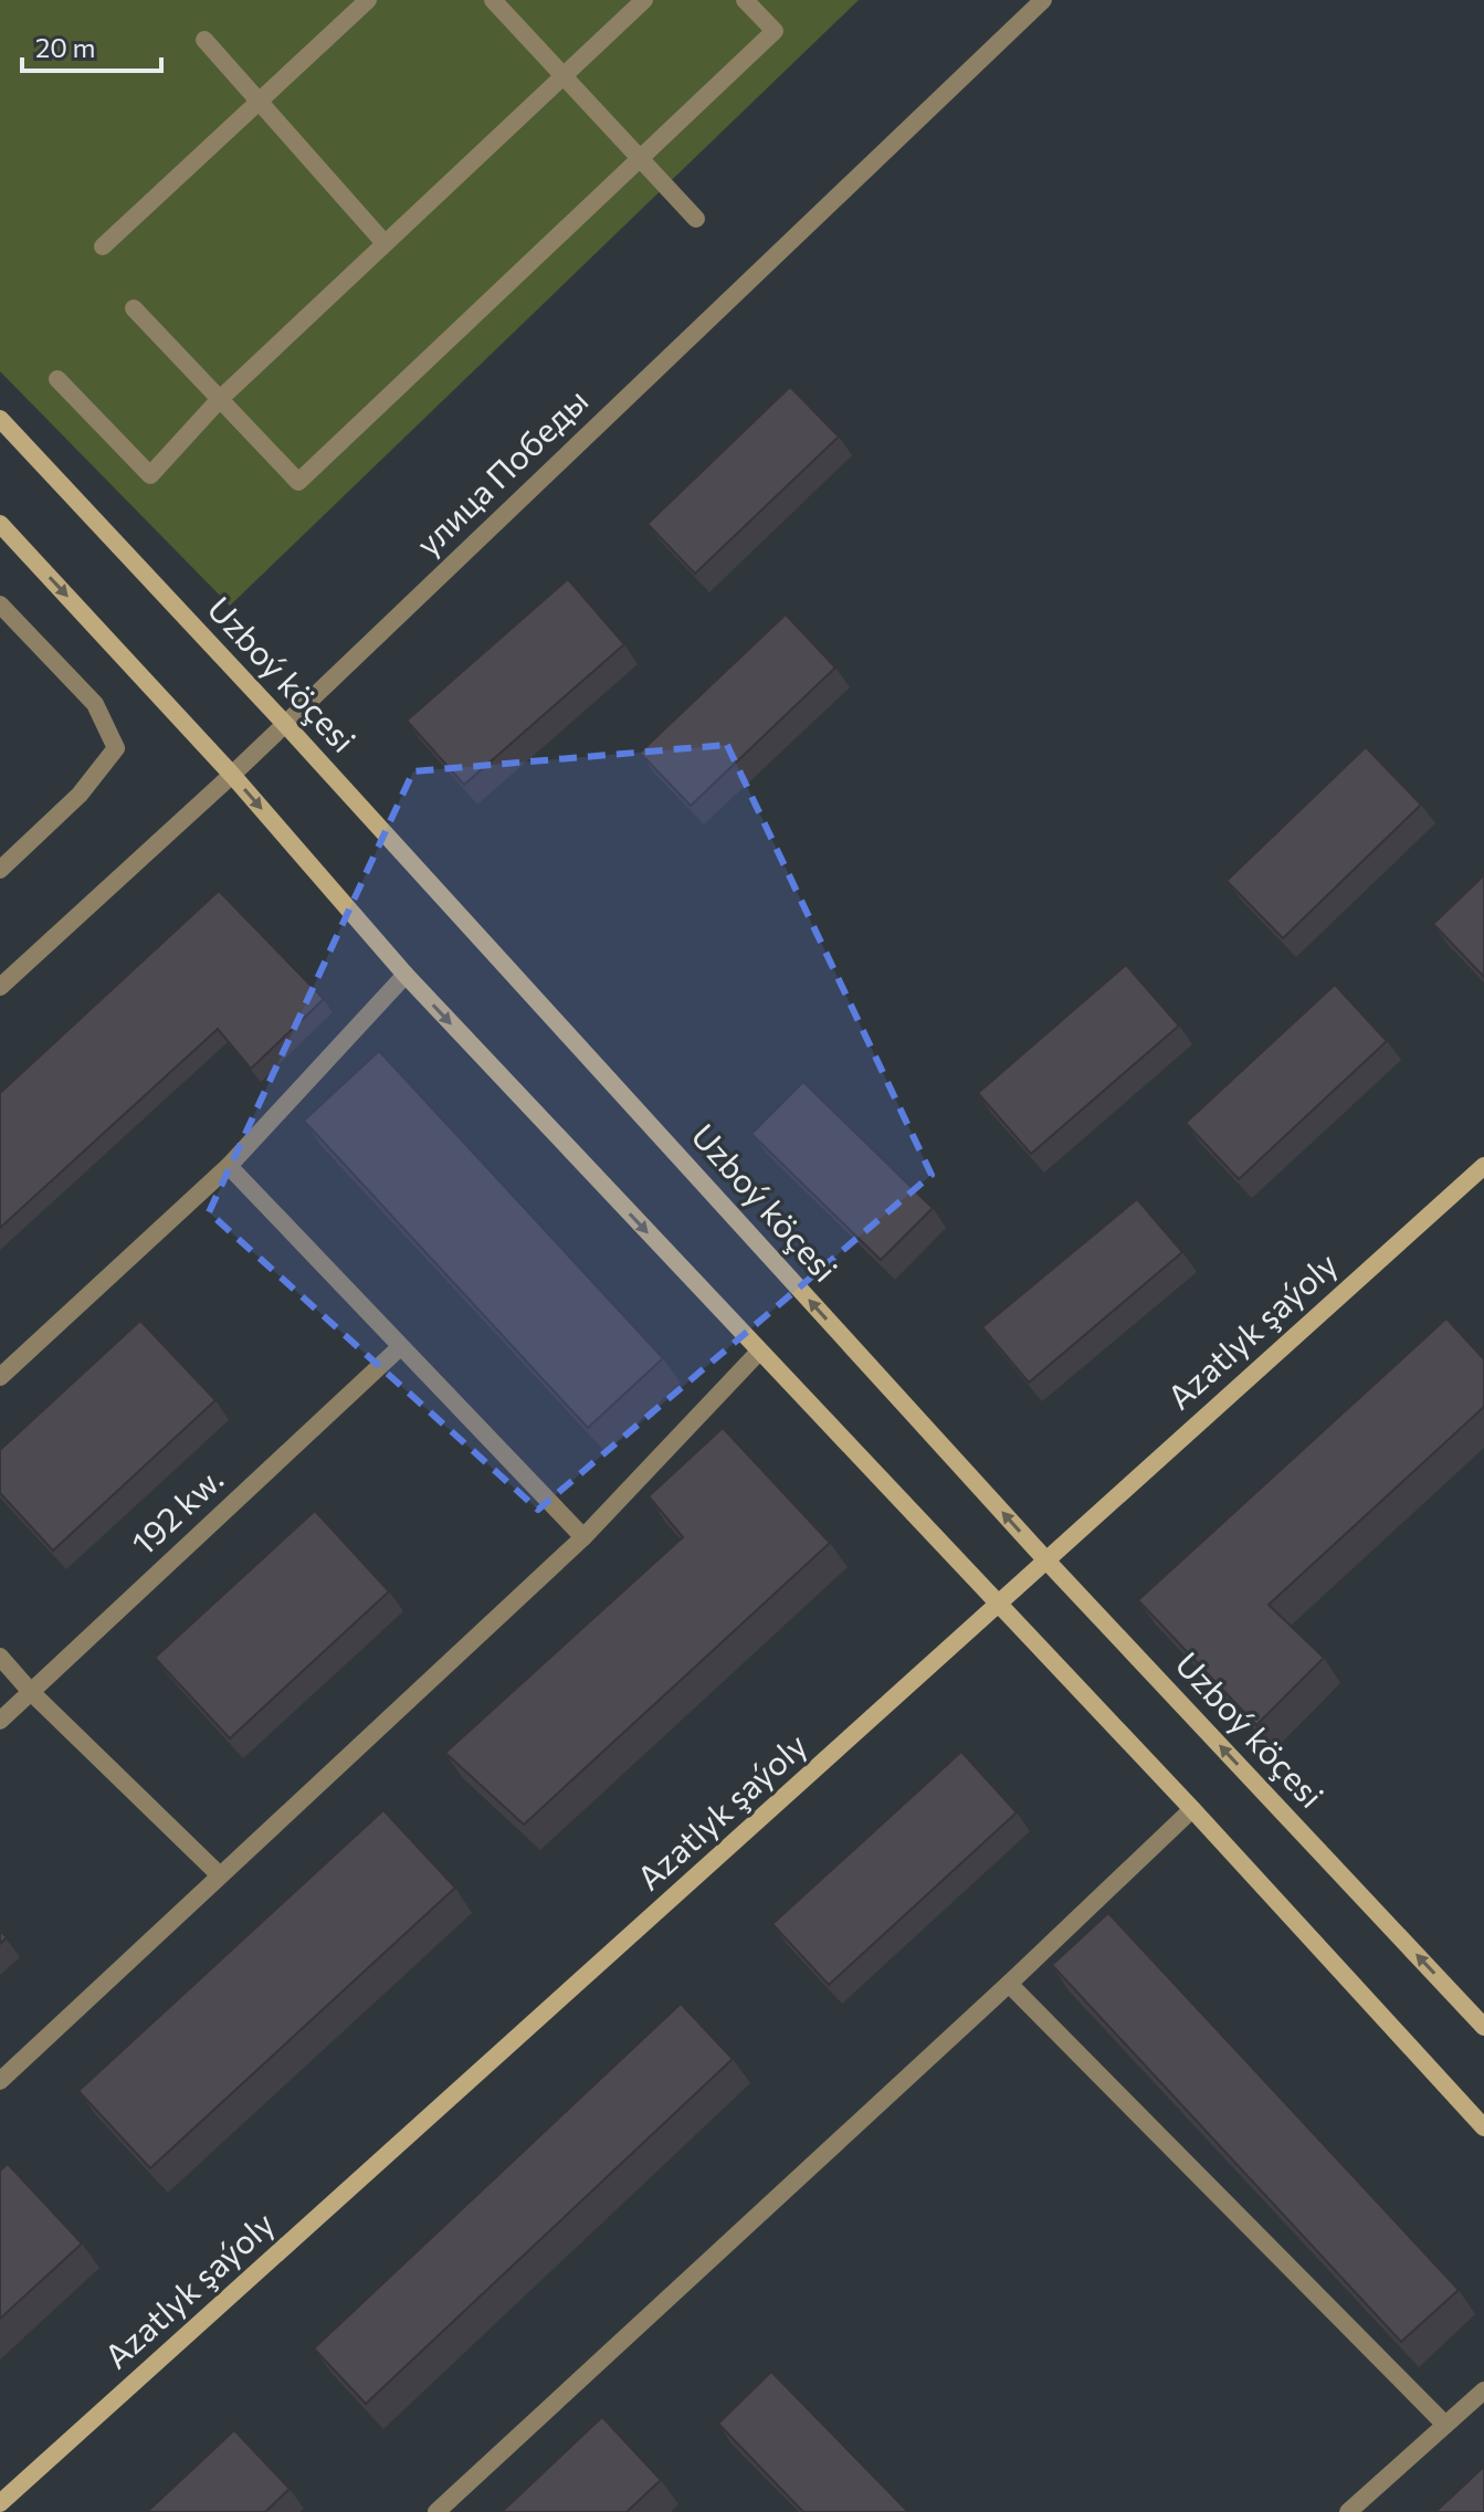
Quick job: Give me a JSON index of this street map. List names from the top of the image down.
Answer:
{
  "streets": {
    "street": [
      "улица Победы",
      "Uzboý köçesi",
      "Azatlyk şaýoly",
      "192 kw."
    ]
  },
  "crossings": [
    ["улица Победы", "Uzboý köçesi"],
    ["Uzboý köçesi", "Azatlyk şaýoly"]
  ],
  "scale_bar": "20 m"
}
